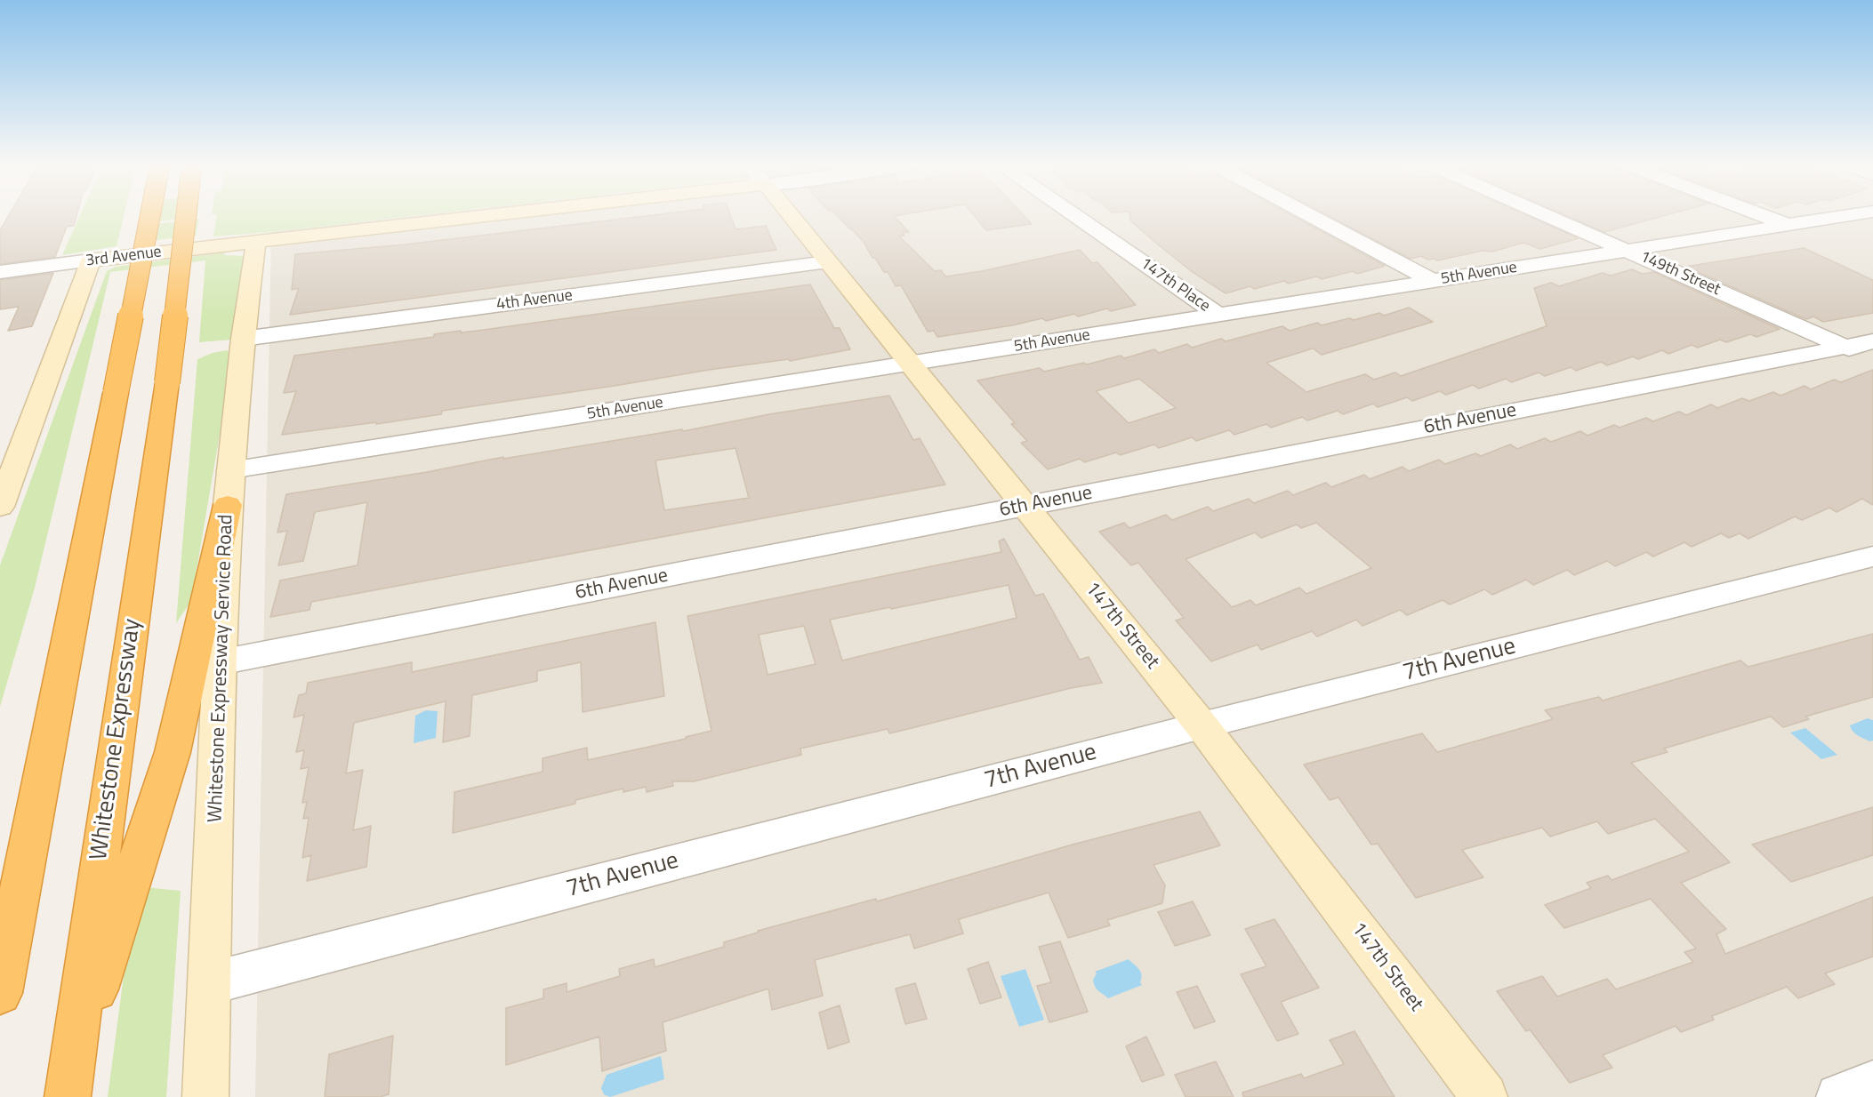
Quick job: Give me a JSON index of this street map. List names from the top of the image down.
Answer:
{
  "streets": {
    "highway": ["Whitestone Expressway"],
    "street": [
      "3rd Avenue",
      "5th Avenue",
      "149th Street",
      "147th Place",
      "4th Avenue",
      "6th Avenue",
      "147th Street",
      "7th Avenue",
      "Whitestone Expressway Service Road"
    ]
  },
  "crossings": [
    ["3rd Avenue", "Whitestone Expressway Service Road"],
    ["5th Avenue", "149th Street"],
    ["5th Avenue", "147th Place"],
    ["5th Avenue", "147th Street"],
    ["5th Avenue", "Whitestone Expressway Service Road"],
    ["149th Street", "6th Avenue"],
    ["4th Avenue", "147th Street"],
    ["4th Avenue", "Whitestone Expressway Service Road"],
    ["6th Avenue", "147th Street"],
    ["6th Avenue", "Whitestone Expressway Service Road"],
    ["147th Street", "7th Avenue"],
    ["7th Avenue", "Whitestone Expressway Service Road"]
  ]
}
